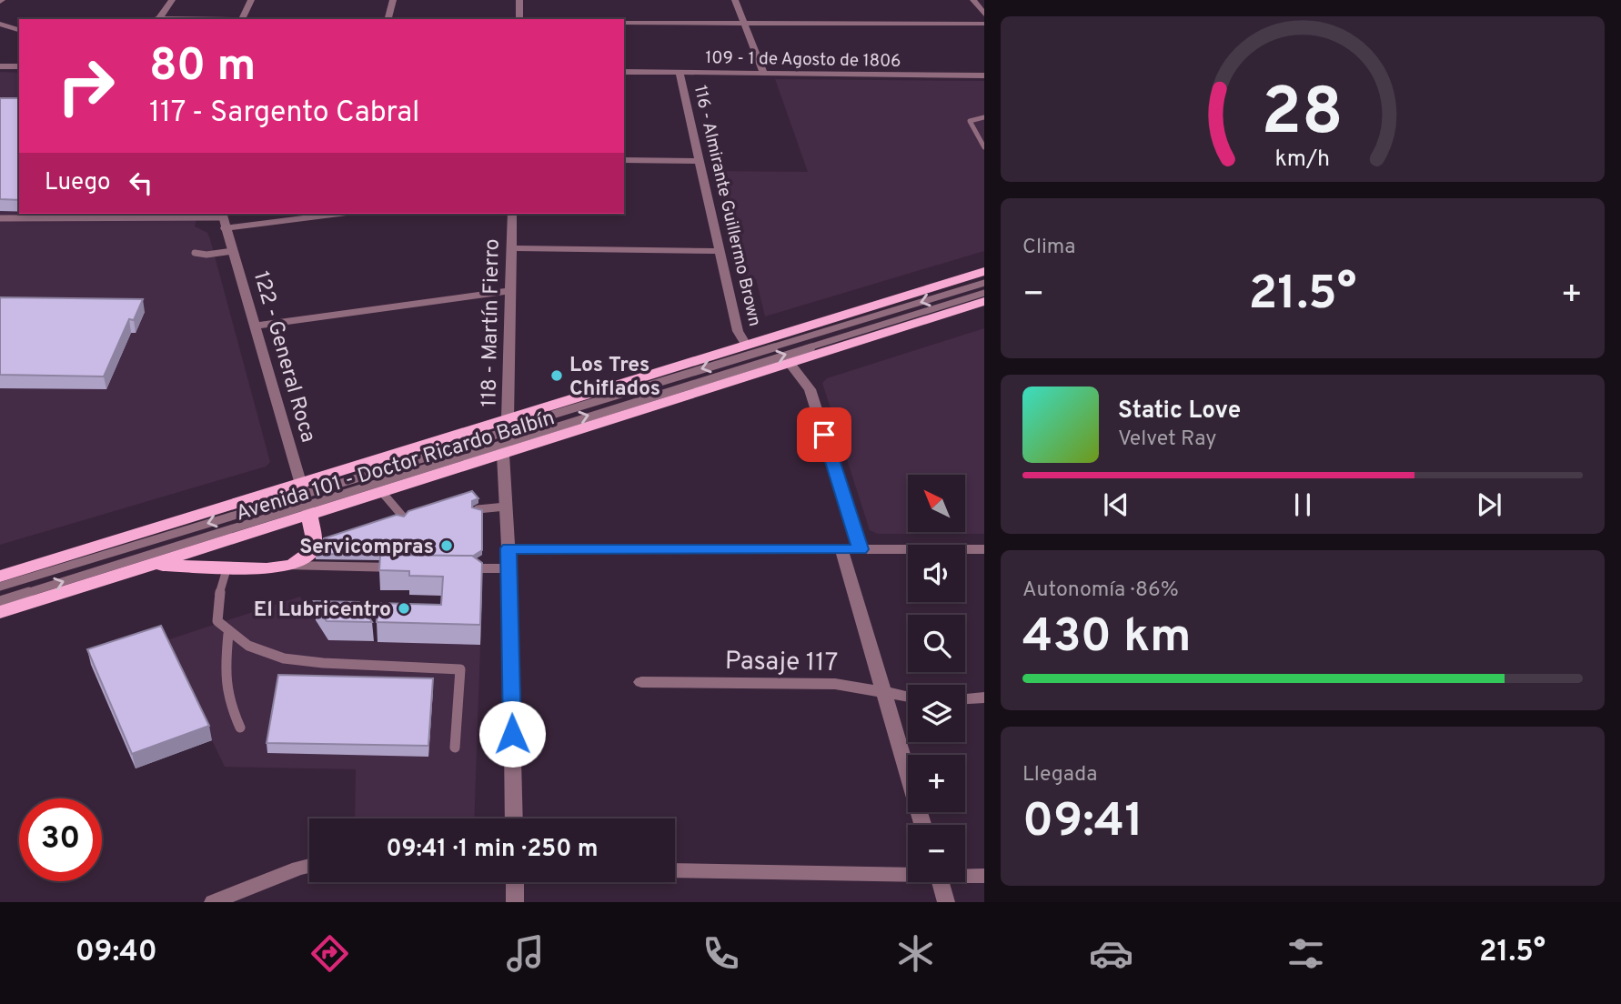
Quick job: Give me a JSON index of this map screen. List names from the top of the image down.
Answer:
{
  "streets": {
    "main road": ["Avenida 101 - Doctor Ricardo Balbín"],
    "street": [
      "109 - 1 de Agosto de 1806",
      "116 - Almirante Guillermo Brown",
      "118 - Martín Fierro",
      "122 - General Roca",
      "Pasaje 117"
    ]
  },
  "crossings": [
    ["109 - 1 de Agosto de 1806", "116 - Almirante Guillermo Brown"],
    ["116 - Almirante Guillermo Brown", "Avenida 101 - Doctor Ricardo Balbín"],
    ["118 - Martín Fierro", "Avenida 101 - Doctor Ricardo Balbín"],
    ["122 - General Roca", "Avenida 101 - Doctor Ricardo Balbín"]
  ],
  "places": ["Los Tres Chiflados", "Servicompras", "El Lubricentro"],
  "north": "top left",
  "page": {
    "turn": ["80 m", "117 - Sargento Cabral"],
    "then": "Luego",
    "tile": [
      "Clima",
      ["Autonomía · 86%", "430 km"],
      ["Llegada", "09:41"]
    ],
    "heat": ["−", "21.5°", "+"],
    "song": ["Static Love", "Velvet Ray"],
    "map_buttons": ["+", "−"],
    "limit": "30",
    "trip": "09:41 · 1 min · 250 m",
    "tabs": ["09:40", "21.5°"],
    "gauge": ["28", "km/h"]
  }
}
